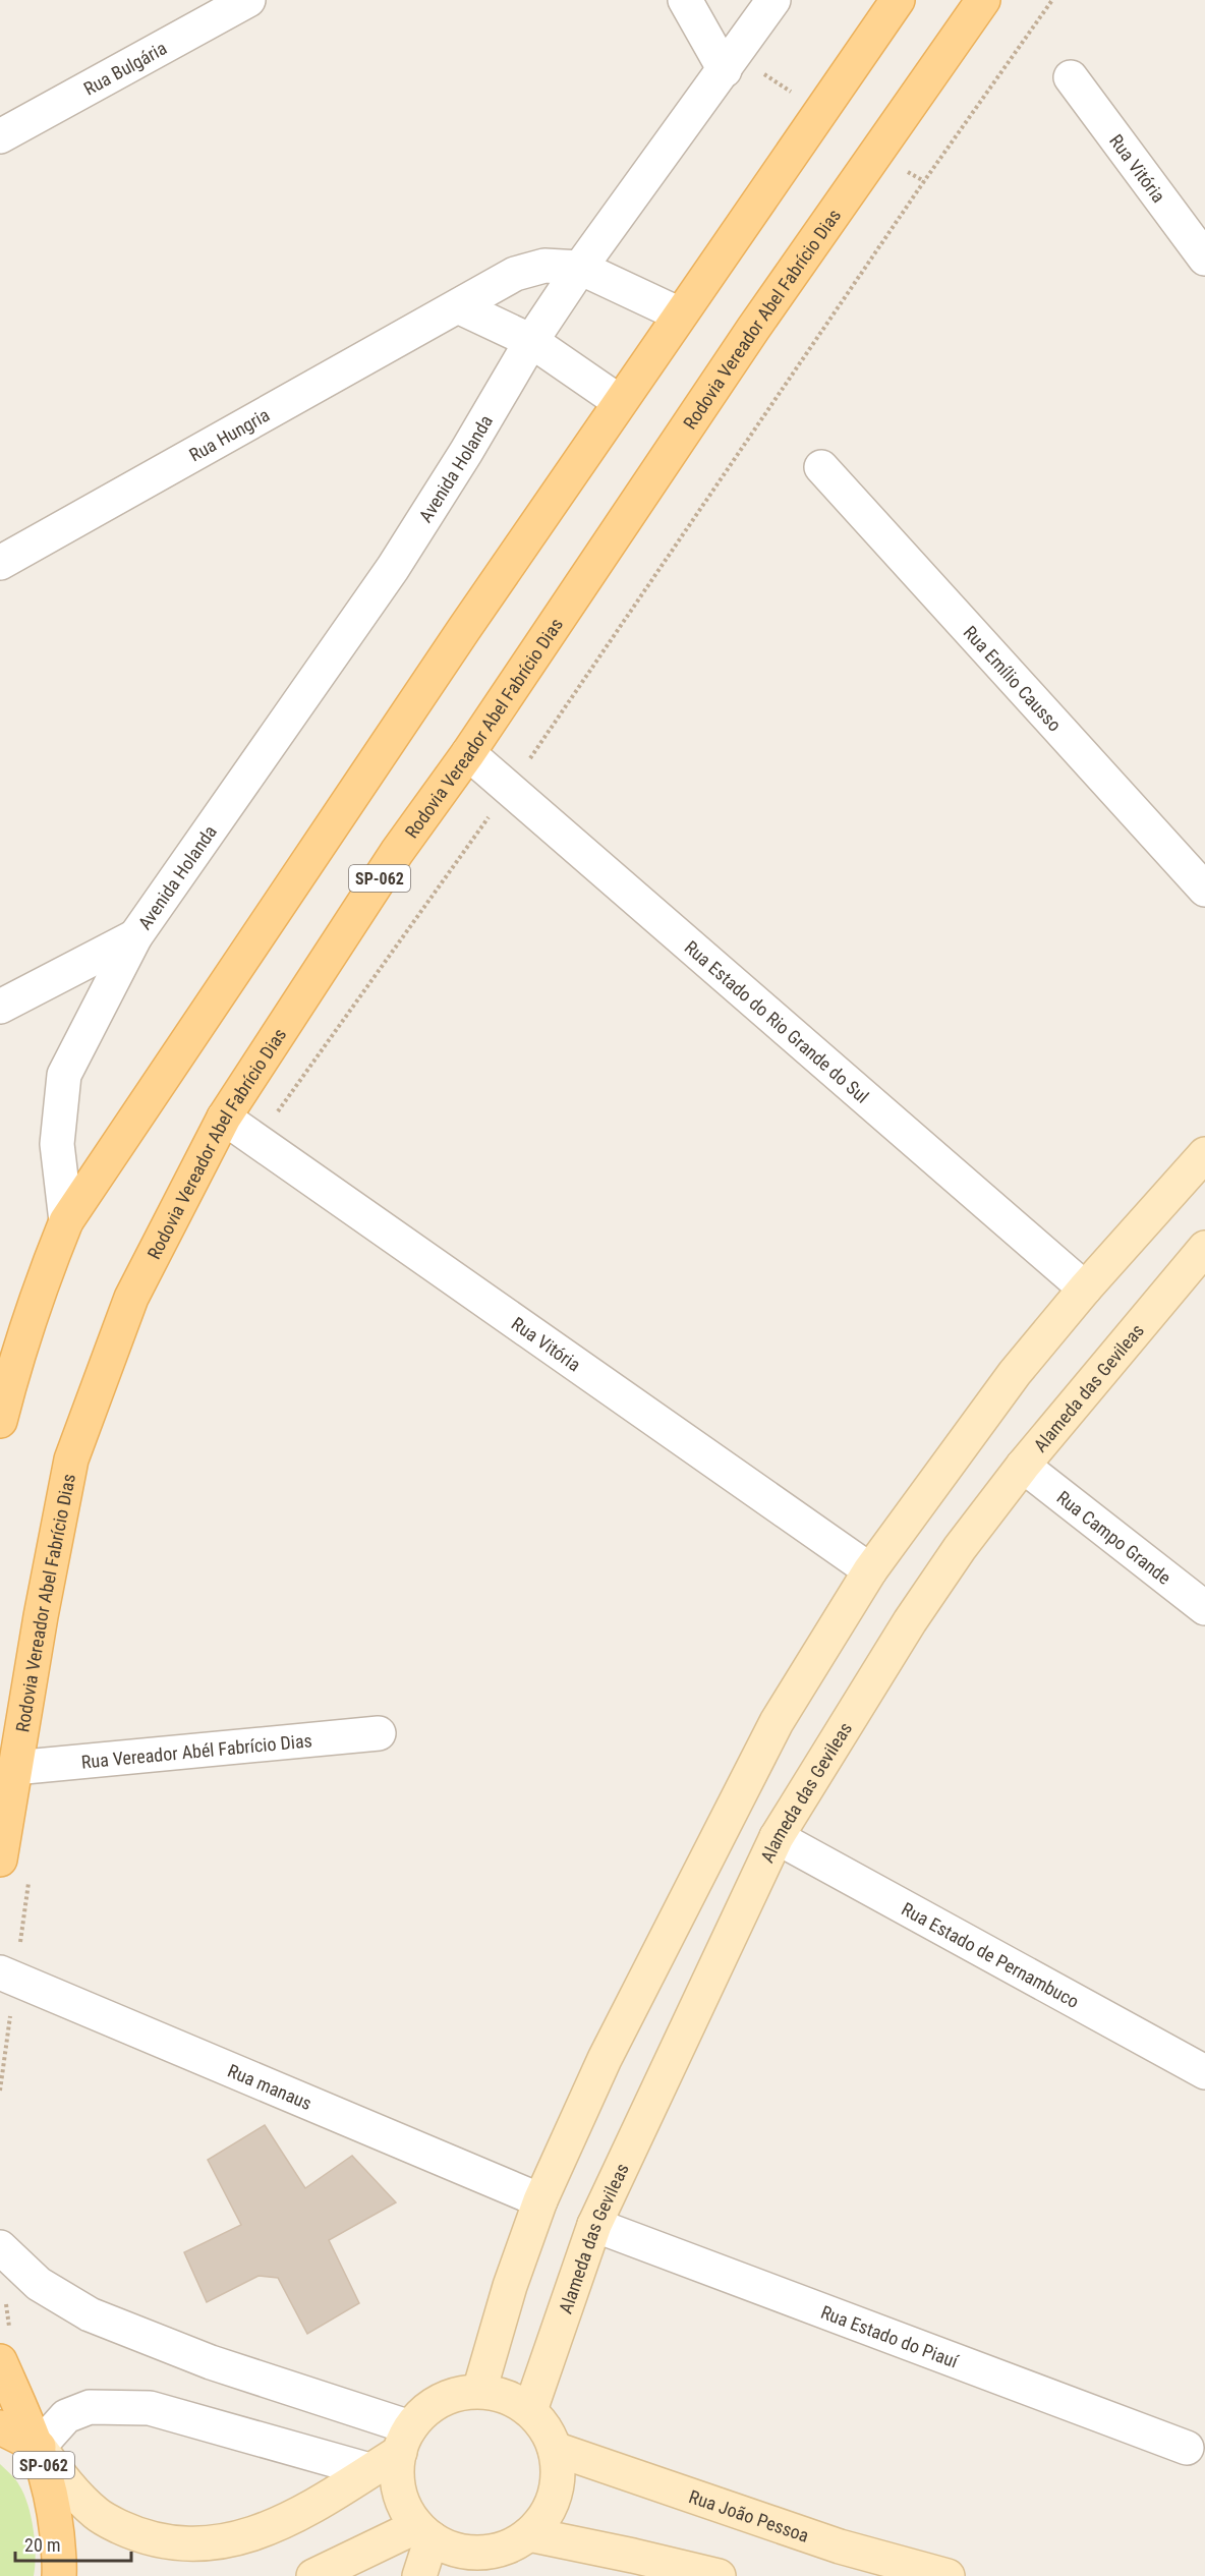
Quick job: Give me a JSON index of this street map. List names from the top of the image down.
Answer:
{
  "streets": {
    "main road": ["Rodovia Vereador Abel Fabrício Dias", "SP-062"],
    "street": [
      "Rua Bulgária",
      "Rua Vitória",
      "Rua Hungria",
      "Avenida Holanda",
      "Rua Emílio Causso",
      "Rua Estado do Rio Grande do Sul",
      "Alameda das Gevileas",
      "Rua Campo Grande",
      "Rua Vereador Abél Fabrício Dias",
      "Rua Estado de Pernambuco",
      "Rua manaus",
      "Rua Estado do Piauí",
      "Rua João Pessoa"
    ]
  },
  "crossings": [
    ["Rua Vitória", "Rodovia Vereador Abel Fabrício Dias"],
    ["Rodovia Vereador Abel Fabrício Dias", "Rua Estado do Rio Grande do Sul"],
    ["Rodovia Vereador Abel Fabrício Dias", "Rua Vereador Abél Fabrício Dias"],
    ["Rua Hungria", "Avenida Holanda"],
    ["Alameda das Gevileas", "Rua Campo Grande"],
    ["Alameda das Gevileas", "Rua Estado de Pernambuco"],
    ["Alameda das Gevileas", "Rua Estado do Piauí"],
    ["Alameda das Gevileas", "Rua João Pessoa"]
  ],
  "scale_bar": "20 m"
}
